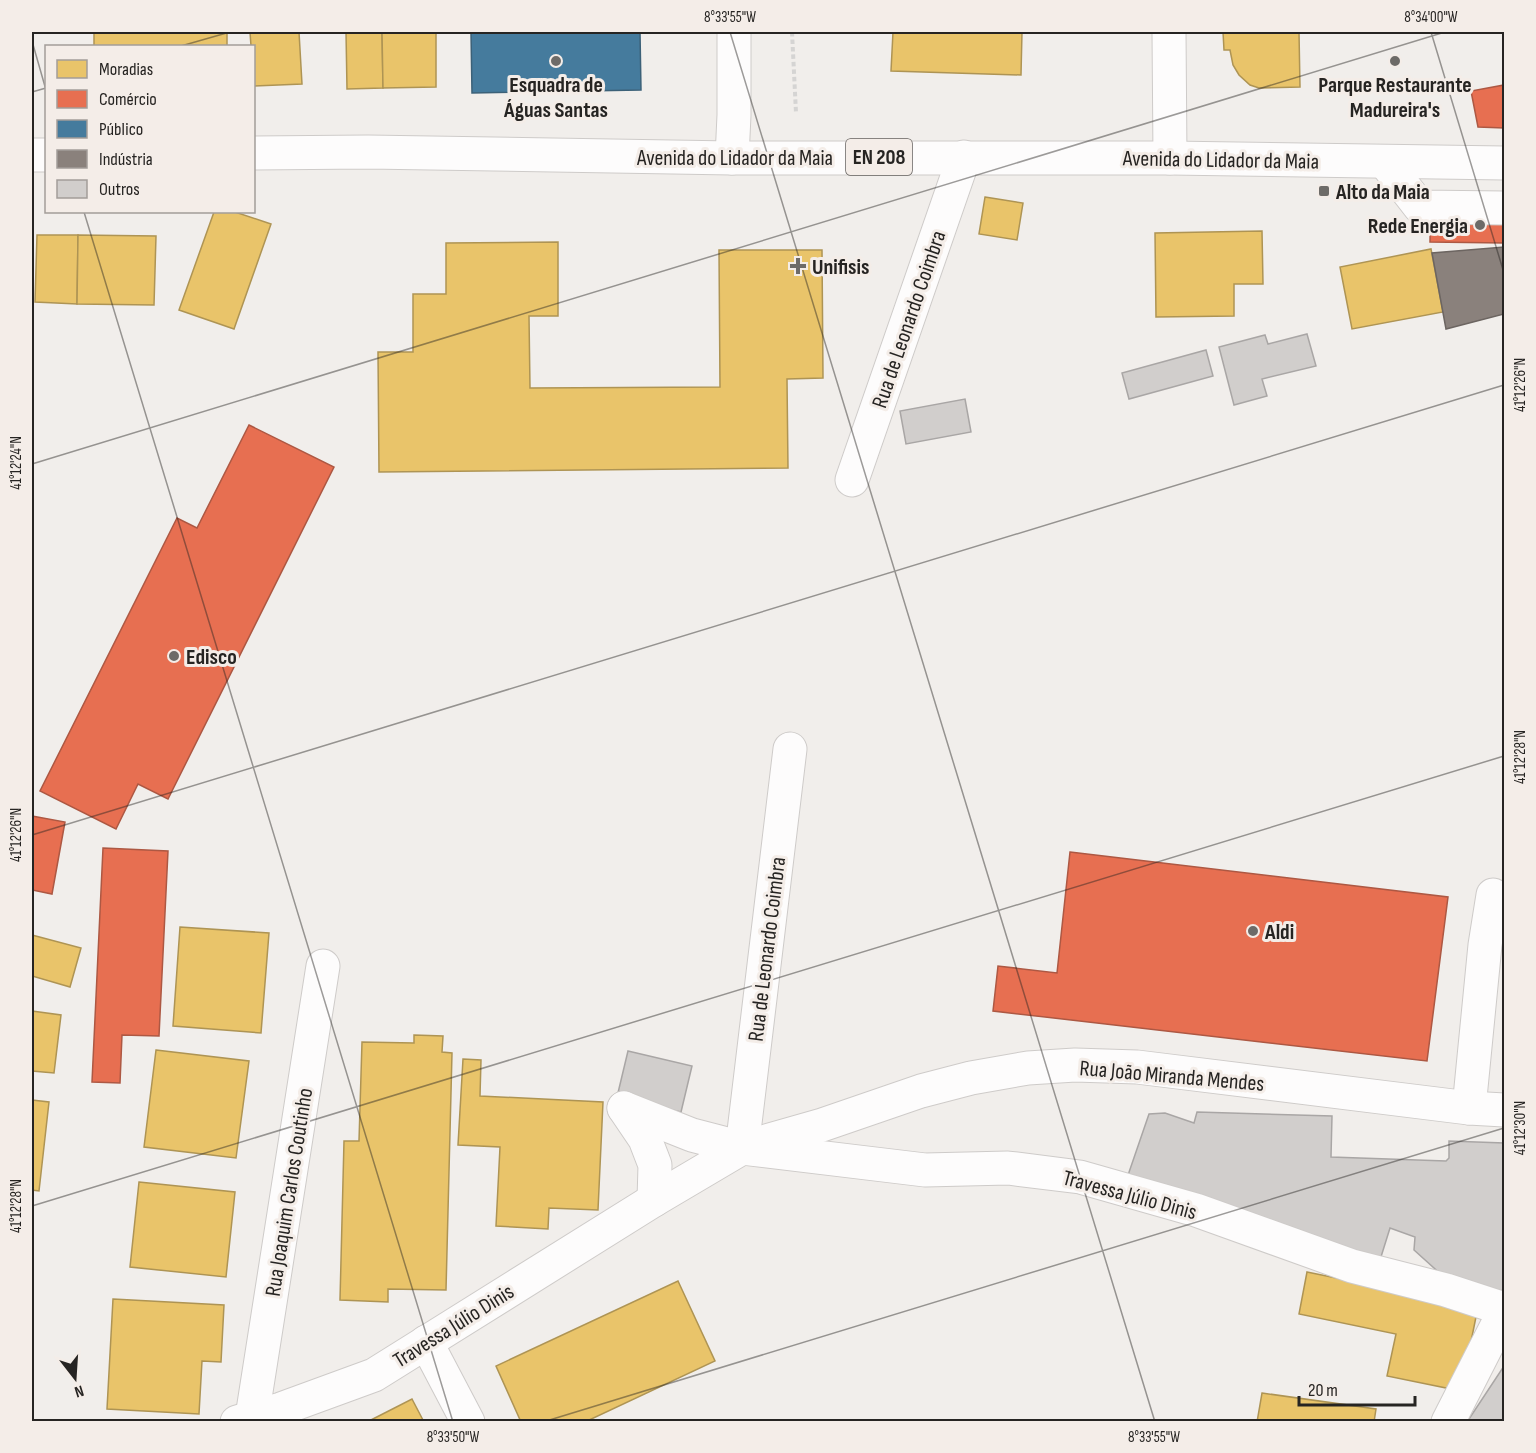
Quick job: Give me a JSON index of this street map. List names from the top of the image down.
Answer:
{
  "streets": {
    "street": [
      "Avenida do Lidador da Maia",
      "EN 208",
      "Rua de Leonardo Coimbra",
      "Rua João Miranda Mendes",
      "Rua Joaquim Carlos Coutinho",
      "Travessa Júlio Dinis"
    ]
  },
  "crossings": [
    ["Avenida do Lidador da Maia", "Rua de Leonardo Coimbra"],
    ["Rua de Leonardo Coimbra", "Rua João Miranda Mendes"],
    ["Rua de Leonardo Coimbra", "Travessa Júlio Dinis"],
    ["Rua João Miranda Mendes", "Travessa Júlio Dinis"],
    ["Rua Joaquim Carlos Coutinho", "Travessa Júlio Dinis"]
  ],
  "places": {
    "other": [
      "Esquadra de Águas Santas",
      "Parque Restaurante Madureira's",
      "Rede Energia",
      "Edisco",
      "Aldi"
    ],
    "transit": ["Alto da Maia"],
    "health": ["Unifisis"]
  },
  "legend": [
    "Moradias",
    "Comércio",
    "Público",
    "Indústria",
    "Outros"
  ],
  "scale_bar": "20 m",
  "north": "bottom",
  "coordinates": [
    "8°33'55\"W",
    "8°34'00\"W",
    "41°12'26\"N",
    "41°12'24\"N",
    "41°12'28\"N",
    "41°12'30\"N",
    "8°33'50\"W"
  ]
}
